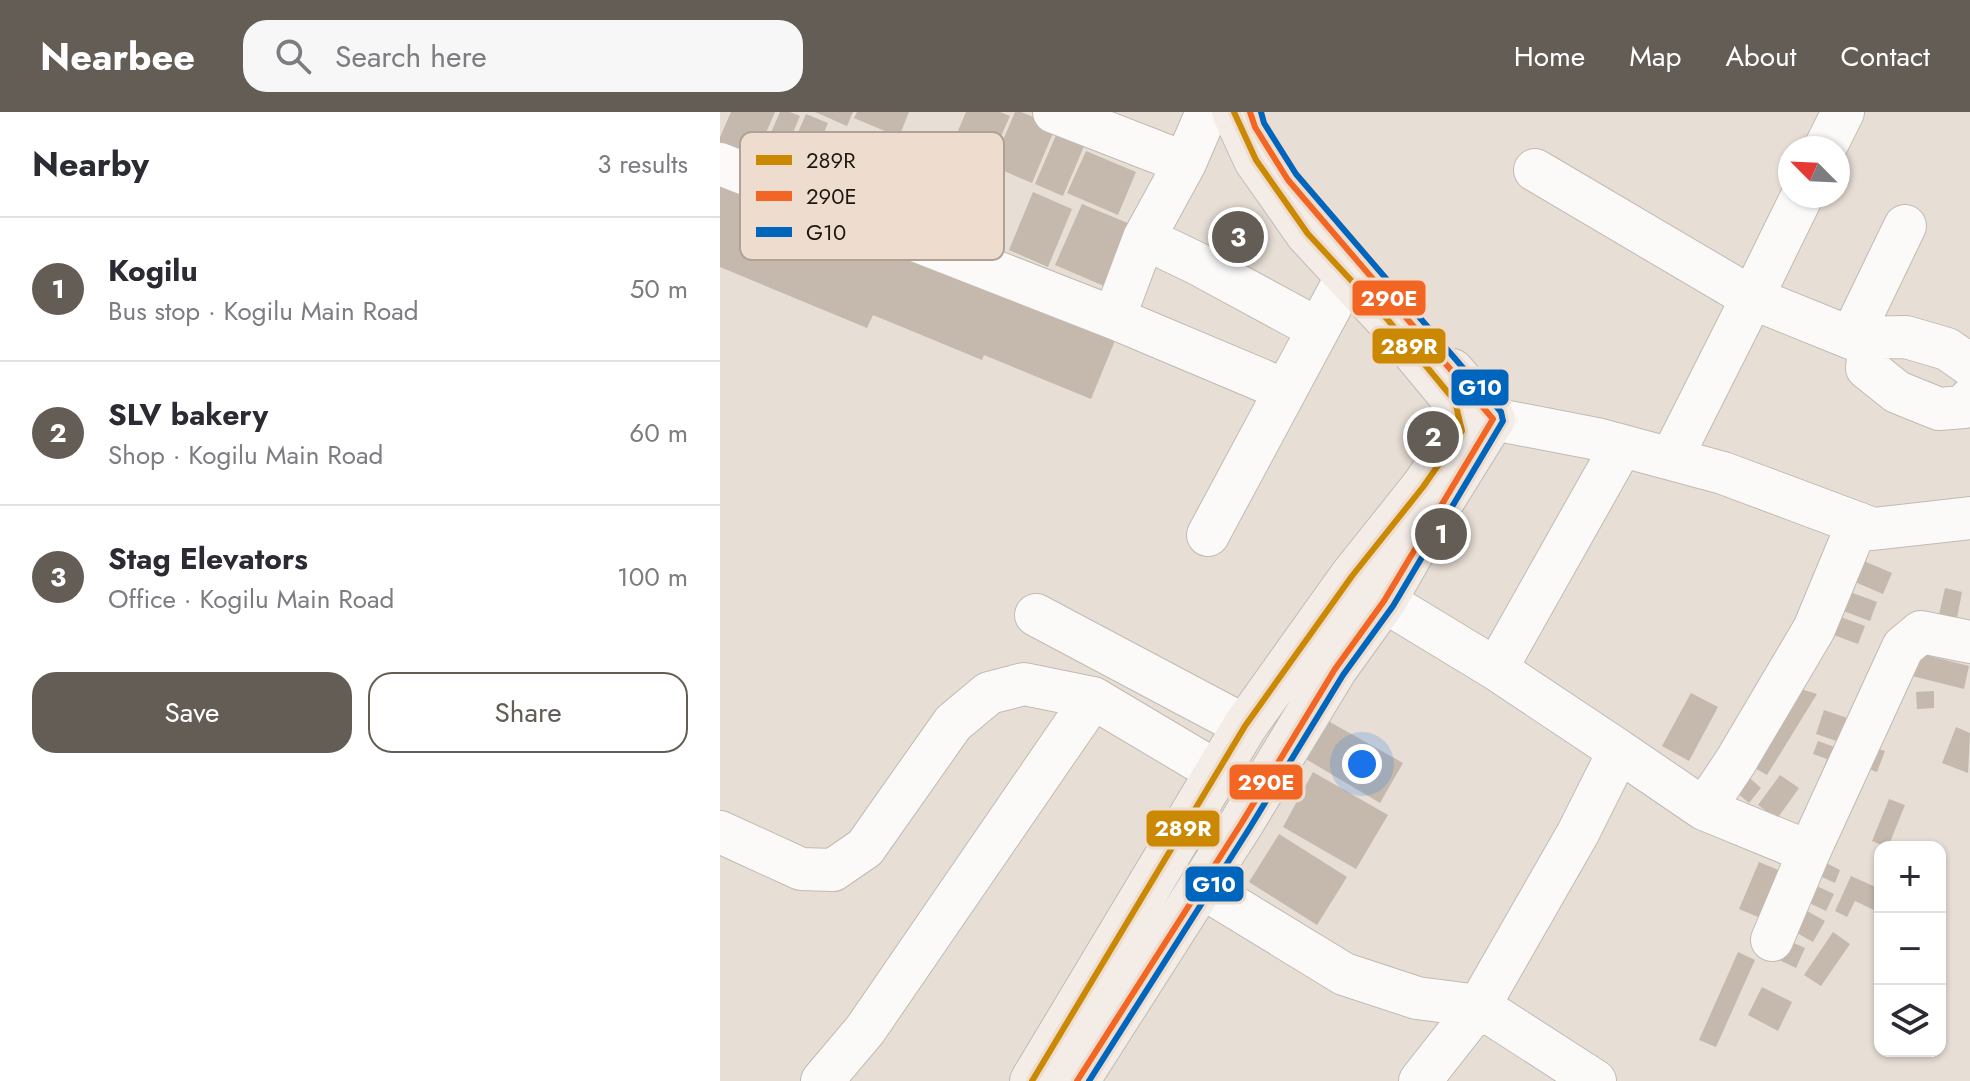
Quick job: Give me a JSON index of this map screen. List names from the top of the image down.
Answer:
{
  "lines": ["transit line 289R", "transit line 290E", "transit line G10"],
  "legend": ["289R", "290E", "G10"],
  "north": "top left",
  "page": {
    "header": "Nearbee",
    "search": "Search here",
    "nav": [
      "Home",
      "Map",
      "About",
      "Contact"
    ],
    "heading": ["Nearby", "3 results"],
    "pins": ["3", "2", "1"],
    "list": [
      {
        "mark": "1",
        "name": "Kogilu",
        "note": "Bus stop · Kogilu Main Road",
        "value": "50 m"
      },
      {
        "mark": "2",
        "name": "SLV bakery",
        "note": "Shop · Kogilu Main Road",
        "value": "60 m"
      },
      {
        "mark": "3",
        "name": "Stag Elevators",
        "note": "Office · Kogilu Main Road",
        "value": "100 m"
      }
    ],
    "buttons": ["Save", "Share"],
    "map_buttons": ["+", "−"]
  }
}
